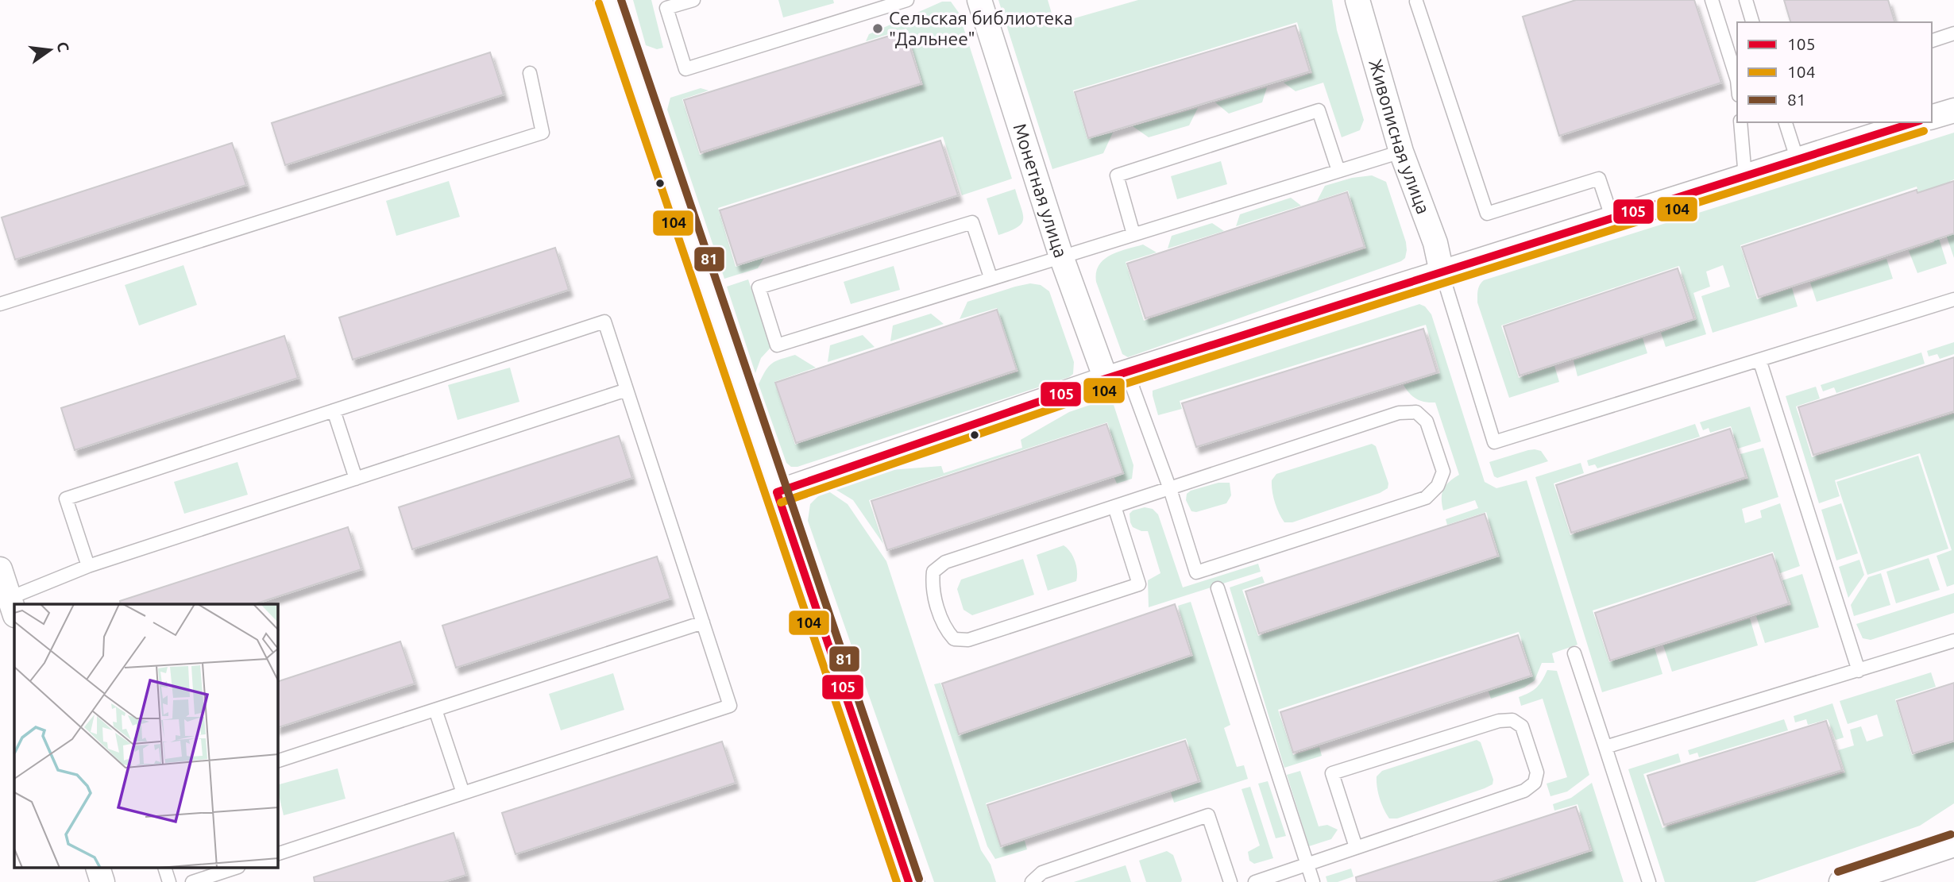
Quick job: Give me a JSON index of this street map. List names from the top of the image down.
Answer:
{
  "streets": {
    "street": ["Живописная улица", "Монетная улица"]
  },
  "places": ["Сельская библиотека \"Дальнее\""],
  "lines": ["transit line 81", "transit line 104", "transit line 105"],
  "legend": ["105", "104", "81"],
  "north": "right"
}
